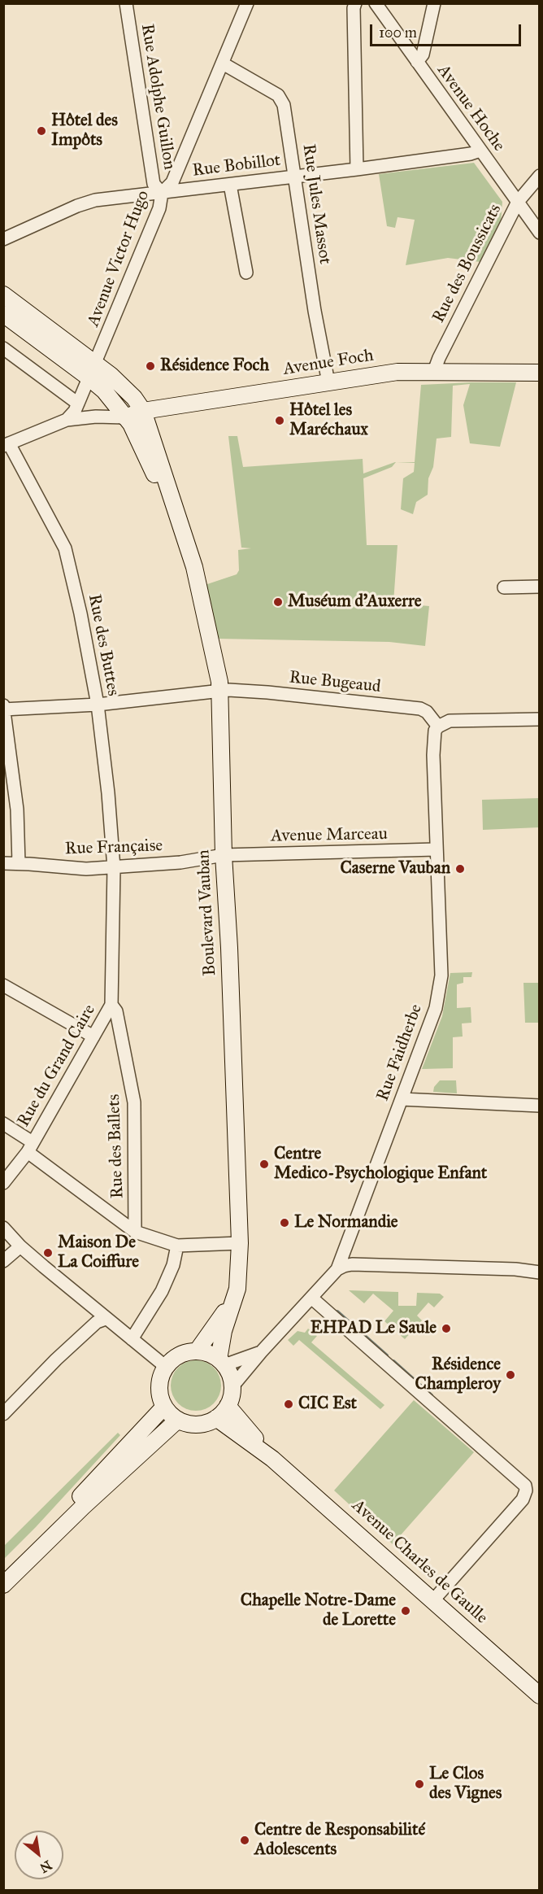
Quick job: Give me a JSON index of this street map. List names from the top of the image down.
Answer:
{
  "streets": {
    "main road": ["Avenue Foch", "Boulevard Vauban", "Avenue Charles de Gaulle"],
    "street": [
      "Rue Adolphe Guillon",
      "Avenue Hoche",
      "Rue Bobillot",
      "Rue Jules Massot",
      "Avenue Victor Hugo",
      "Rue des Boussicats",
      "Rue des Buttes",
      "Rue Bugeaud",
      "Avenue Marceau",
      "Rue Française",
      "Rue Faidherbe",
      "Rue du Grand Caire",
      "Rue des Ballets"
    ]
  },
  "crossings": [
    ["Rue Adolphe Guillon", "Rue Bobillot"],
    ["Rue Adolphe Guillon", "Avenue Victor Hugo"],
    ["Avenue Hoche", "Rue Bobillot"],
    ["Avenue Hoche", "Rue des Boussicats"],
    ["Rue Bobillot", "Rue Jules Massot"],
    ["Rue Bobillot", "Avenue Victor Hugo"],
    ["Rue Jules Massot", "Avenue Victor Hugo"],
    ["Rue Jules Massot", "Avenue Foch"],
    ["Avenue Victor Hugo", "Boulevard Vauban"],
    ["Rue des Boussicats", "Avenue Foch"],
    ["Avenue Foch", "Boulevard Vauban"],
    ["Rue des Buttes", "Rue Bugeaud"],
    ["Rue des Buttes", "Rue Française"],
    ["Rue des Buttes", "Rue du Grand Caire"],
    ["Rue Bugeaud", "Boulevard Vauban"],
    ["Rue Bugeaud", "Rue Faidherbe"],
    ["Avenue Marceau", "Rue Française"],
    ["Avenue Marceau", "Boulevard Vauban"],
    ["Avenue Marceau", "Rue Faidherbe"],
    ["Rue Française", "Boulevard Vauban"],
    ["Rue Française", "Rue du Grand Caire"],
    ["Boulevard Vauban", "Rue Faidherbe"],
    ["Boulevard Vauban", "Avenue Charles de Gaulle"],
    ["Rue Faidherbe", "Avenue Charles de Gaulle"],
    ["Rue du Grand Caire", "Rue des Ballets"]
  ],
  "places": [
    "Hôtel des Impôts",
    "Résidence Foch",
    "Hôtel les Maréchaux",
    "Muséum d'Auxerre",
    "Caserne Vauban",
    "Centre Medico-Psychologique Enfant",
    "Le Normandie",
    "Maison De La Coiffure",
    "EHPAD Le Saule",
    "Résidence Champleroy",
    "CIC Est",
    "Chapelle Notre-Dame de Lorette",
    "Le Clos des Vignes",
    "Centre de Responsabilité Adolescents"
  ],
  "scale_bar": "100 m",
  "north": "bottom right"
}
